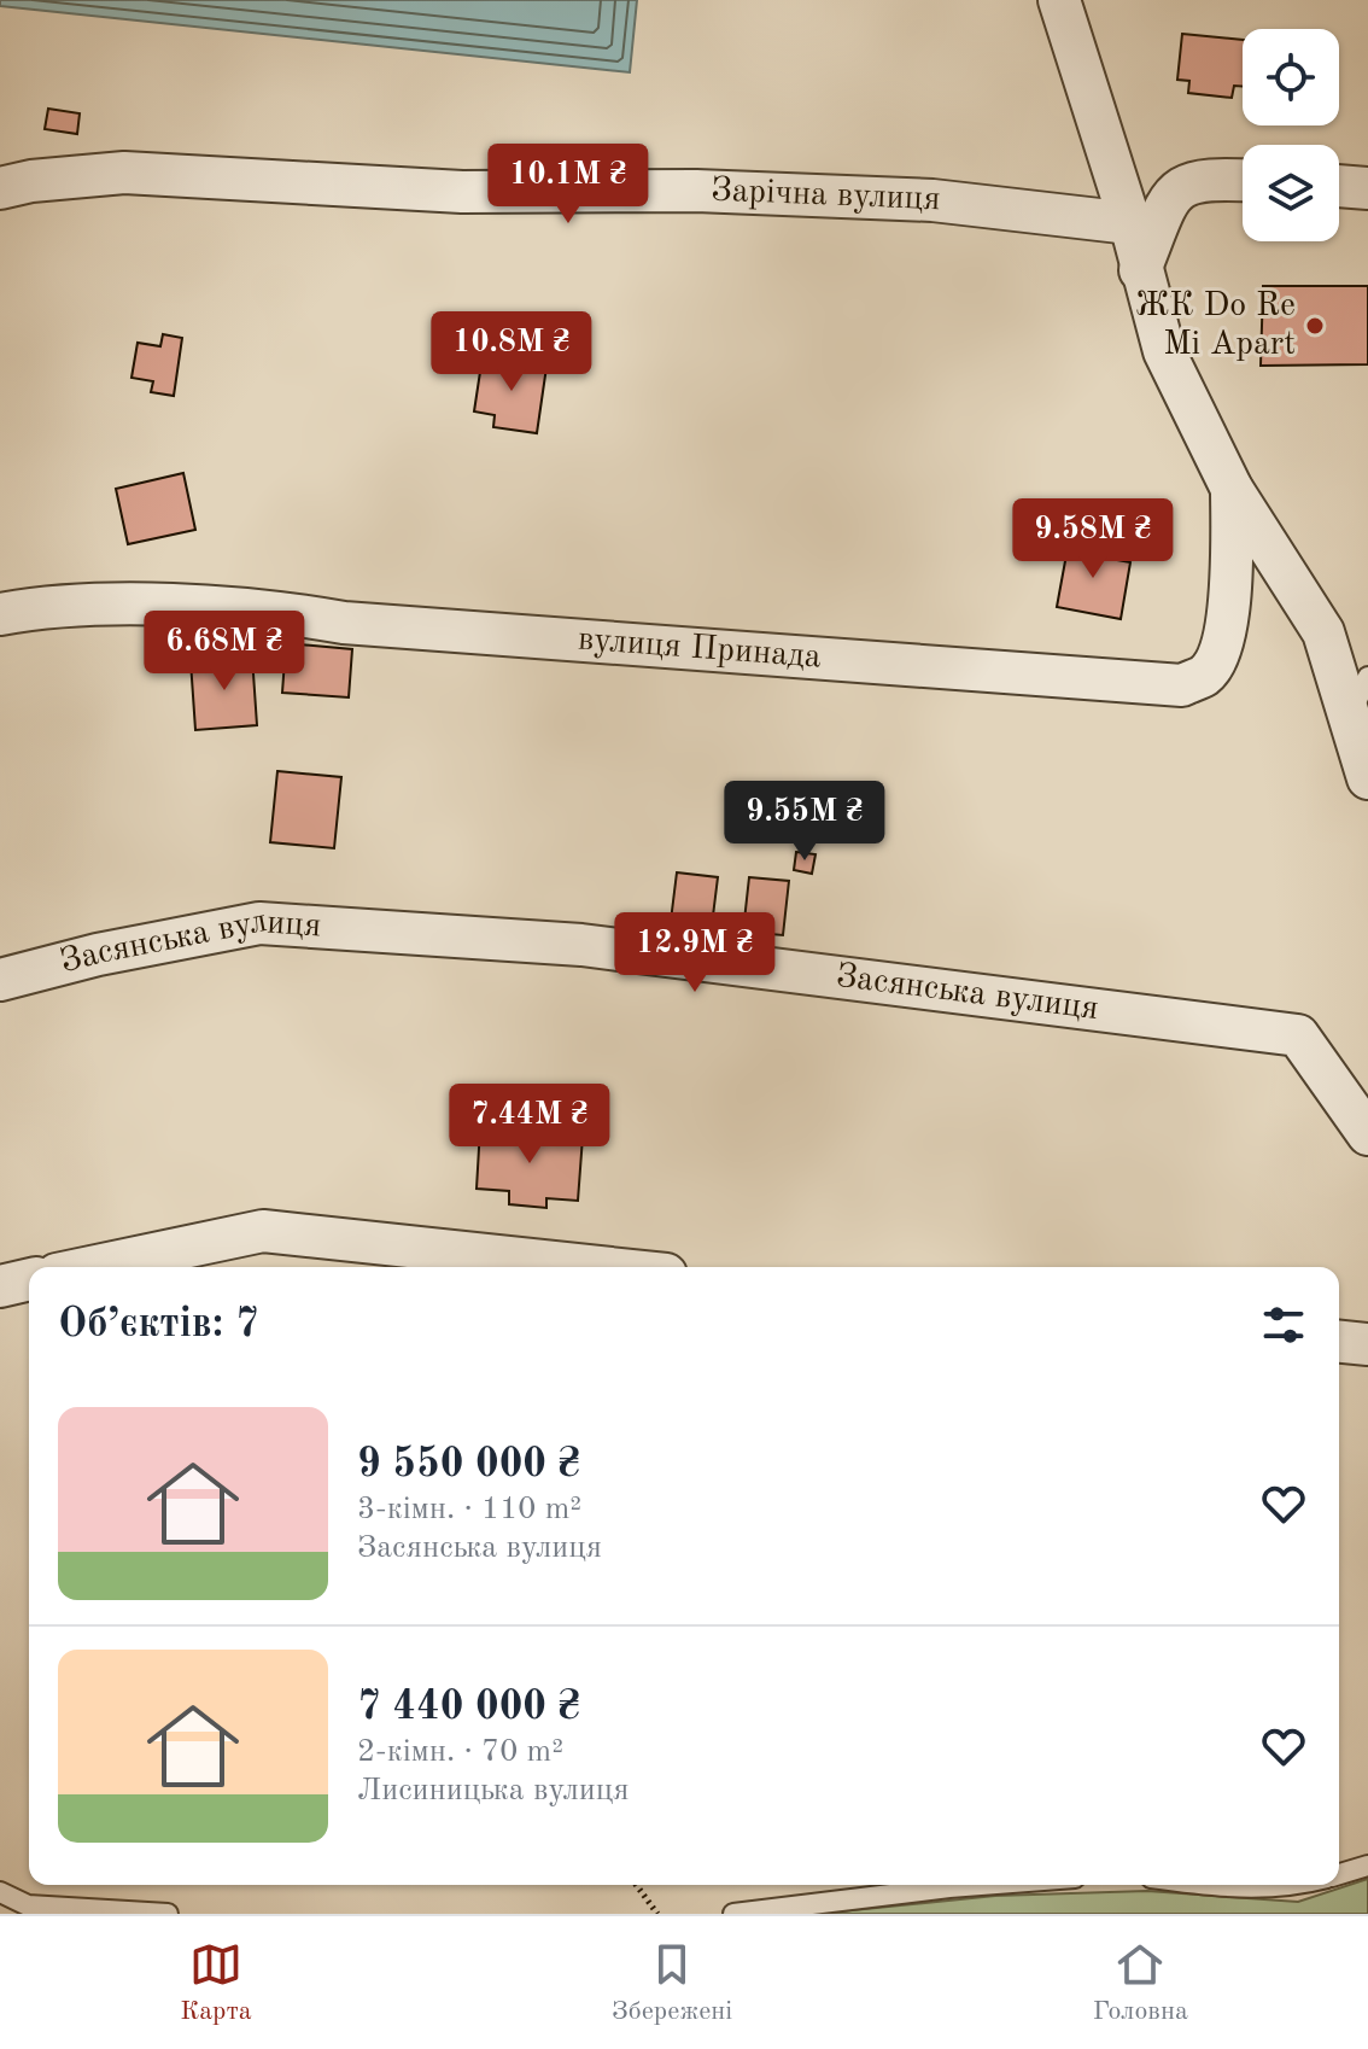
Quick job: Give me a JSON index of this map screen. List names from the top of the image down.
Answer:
{
  "streets": {
    "street": ["Зарічна вулиця", "вулиця Принада", "Засянська вулиця"]
  },
  "places": ["ЖК Do Re Mi Apart"],
  "page": {
    "price": [
      "10.1M ₴",
      "10.8M ₴",
      "9.58M ₴",
      "6.68M ₴",
      "9.55M ₴",
      "12.9M ₴",
      "7.44M ₴"
    ],
    "heading": "Об’єктів: 7",
    "list": [
      {
        "name": "9 550 000 ₴",
        "note": "3-кімн. · 110 m² · Засянська вулиця"
      },
      {
        "name": "7 440 000 ₴",
        "note": "2-кімн. · 70 m² · Лисиницька вулиця"
      }
    ],
    "tabs": ["Карта", "Збережені", "Головна"]
  }
}
